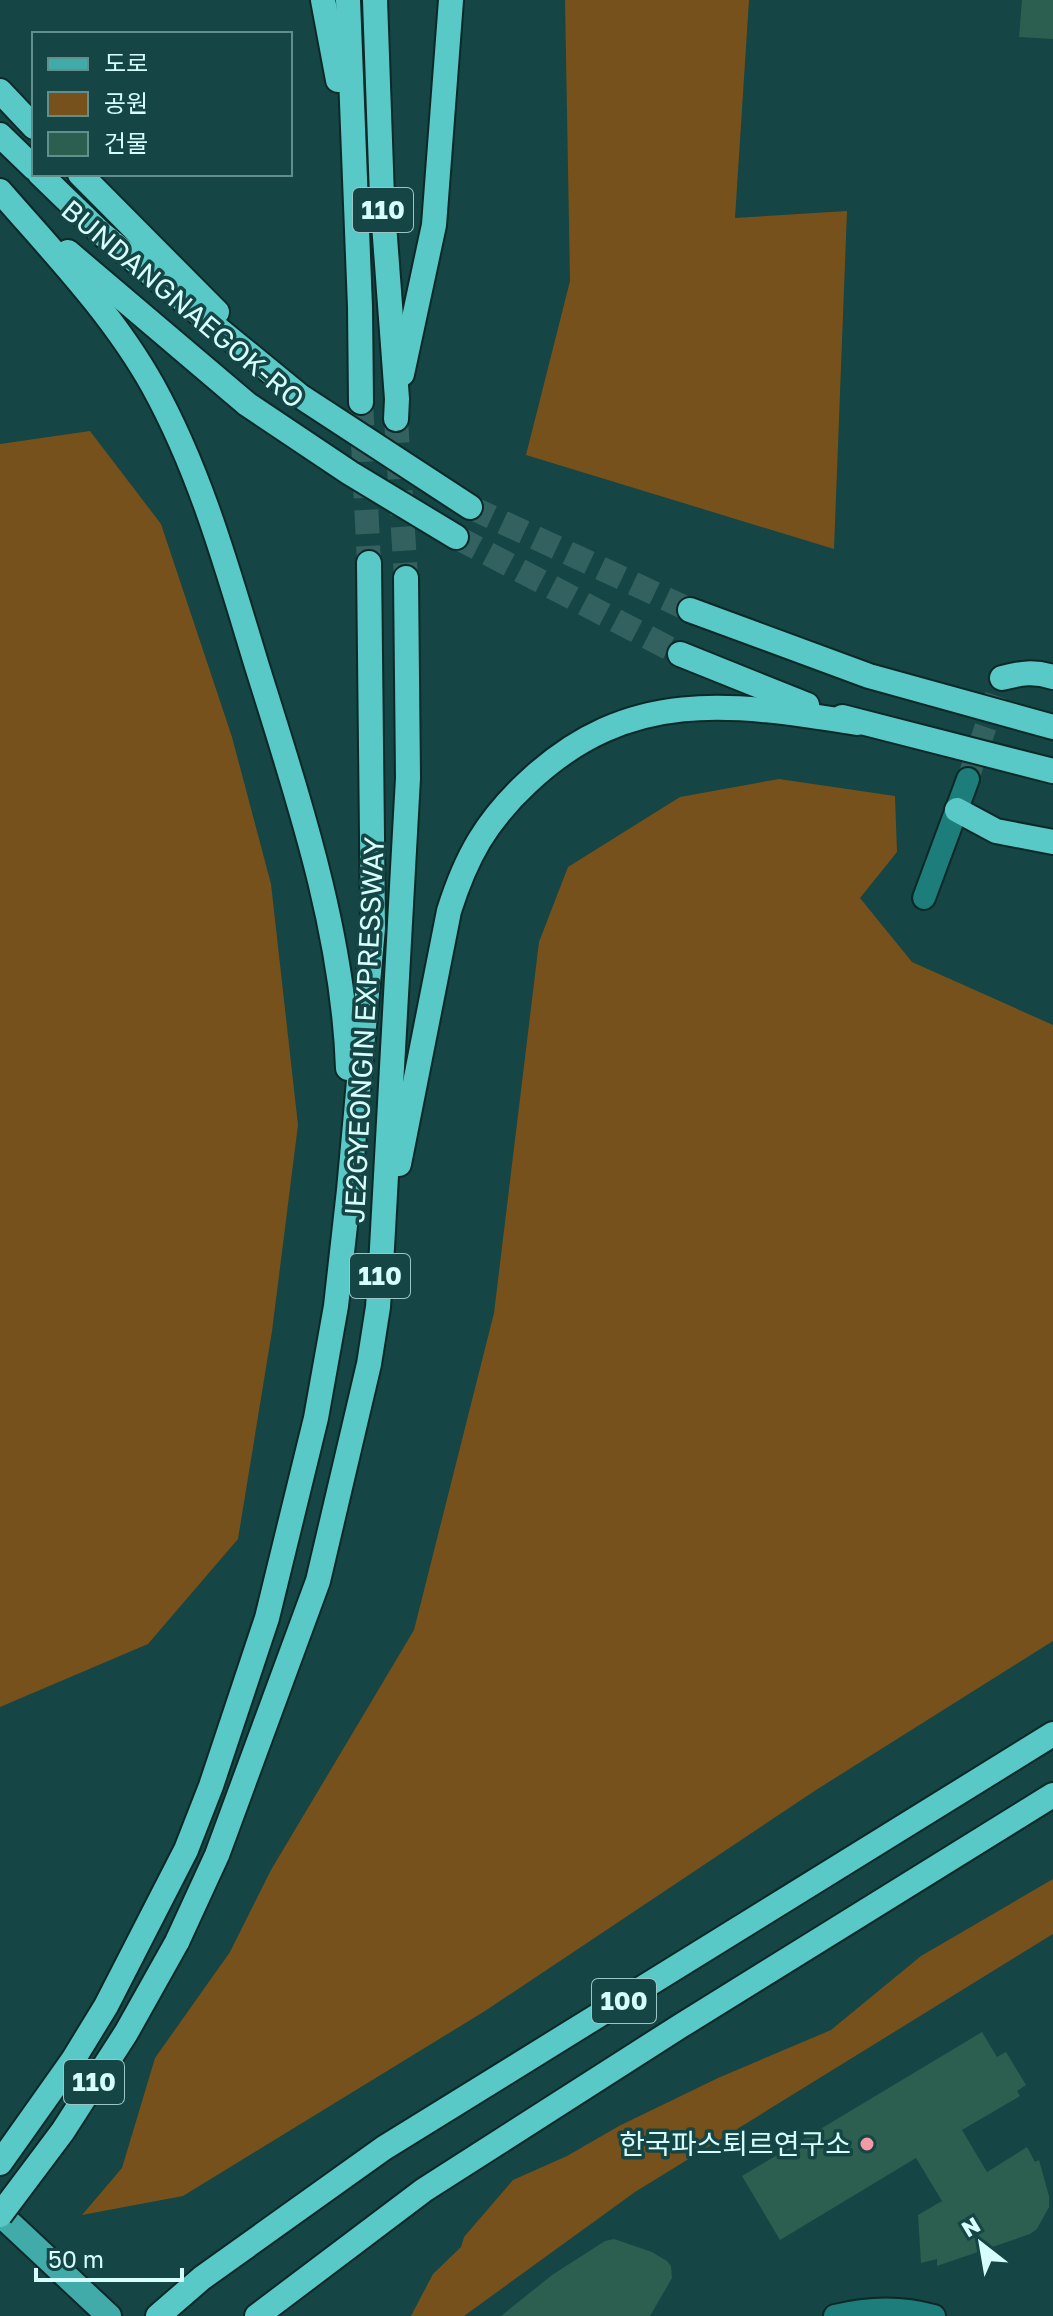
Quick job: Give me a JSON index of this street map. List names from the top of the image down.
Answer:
{
  "streets": {
    "highway": [
      "110",
      "BUNDANGNAEGOK-RO",
      "JE2GYEONGIN EXPRESSWAY",
      "100"
    ]
  },
  "places": ["한국파스퇴르연구소"],
  "legend": ["도로", "공원", "건물"],
  "scale_bar": "50 m",
  "north": "top left"
}
